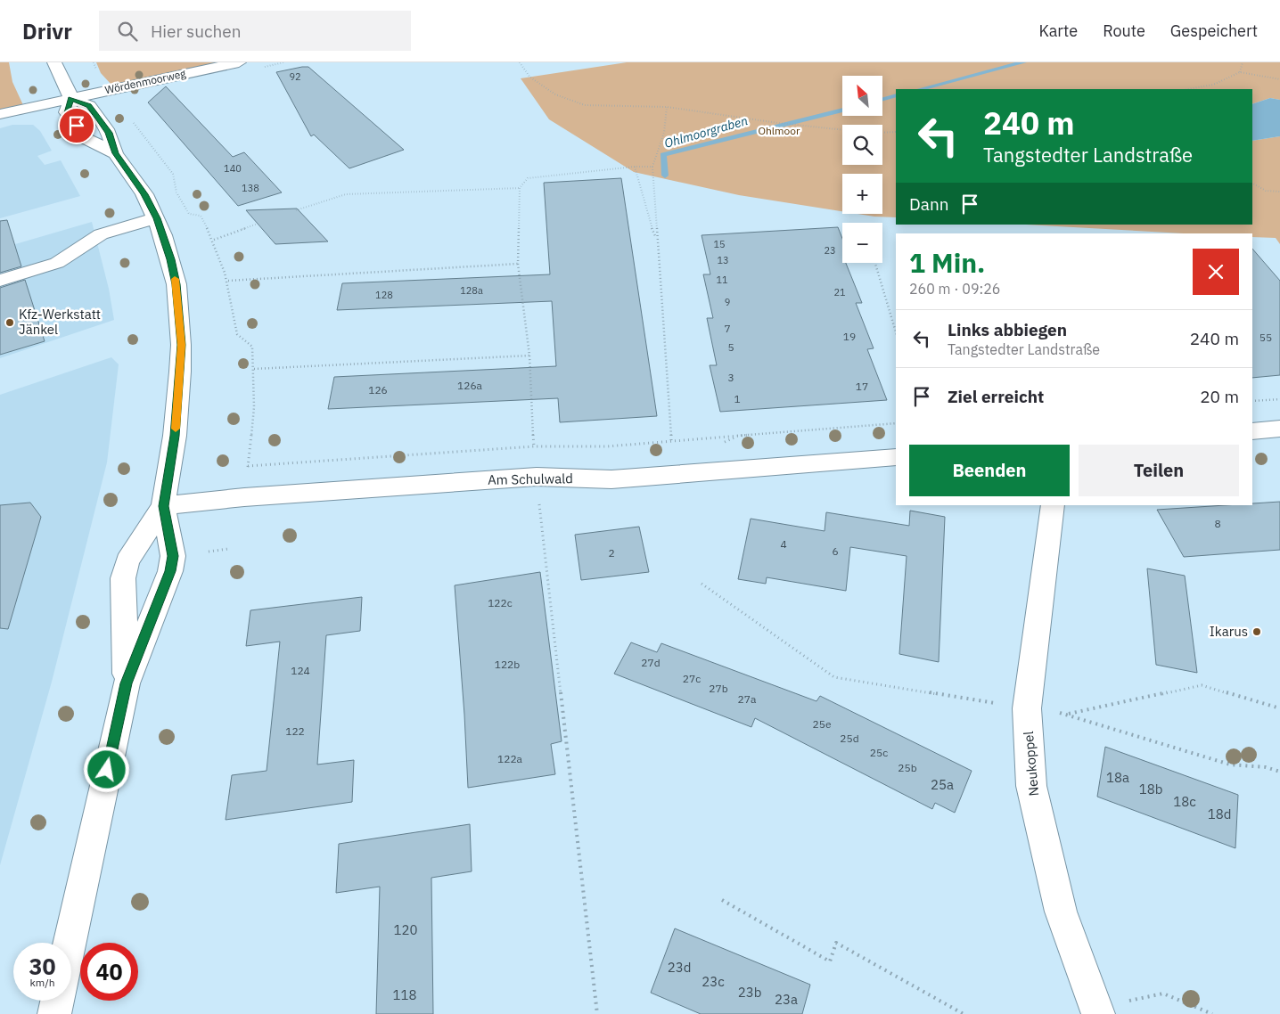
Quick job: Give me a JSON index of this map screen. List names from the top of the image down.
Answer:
{
  "streets": {
    "street": ["Wördenmoorweg", "Am Schulwald", "Neukoppel"]
  },
  "water": ["Ohlmoorgraben"],
  "parks": ["Ohlmoor"],
  "places": ["Kfz-Werkstatt Jänkel", "Ikarus"],
  "house_numbers": [
    "92",
    "140",
    "138",
    "15",
    "23",
    "13",
    "11",
    "128a",
    "21",
    "128",
    "9",
    "7",
    "19",
    "55",
    "5",
    "3",
    "126a",
    "17",
    "126",
    "1",
    "8",
    "4",
    "6",
    "2",
    "122c",
    "27d",
    "122b",
    "124",
    "27c",
    "27b",
    "27a",
    "25e",
    "122",
    "25d",
    "25c",
    "122a",
    "25b",
    "18a",
    "25a",
    "18b",
    "18c",
    "18d",
    "120",
    "23d",
    "23c",
    "23b",
    "118",
    "23a"
  ],
  "north": "top left",
  "page": {
    "header": "Drivr",
    "search": "Hier suchen",
    "nav": ["Karte", "Route", "Gespeichert"],
    "map_buttons": ["+", "−"],
    "turn": ["240 m", "Tangstedter Landstraße"],
    "then": "Dann",
    "heading": ["1 Min.", "260 m · 09:26"],
    "list": [
      {
        "name": "Links abbiegen",
        "note": "Tangstedter Landstraße",
        "value": "240 m"
      },
      {
        "name": "Ziel erreicht",
        "value": "20 m"
      }
    ],
    "buttons": ["Beenden", "Teilen"],
    "speed": "30 km/h",
    "limit": "40"
  }
}
